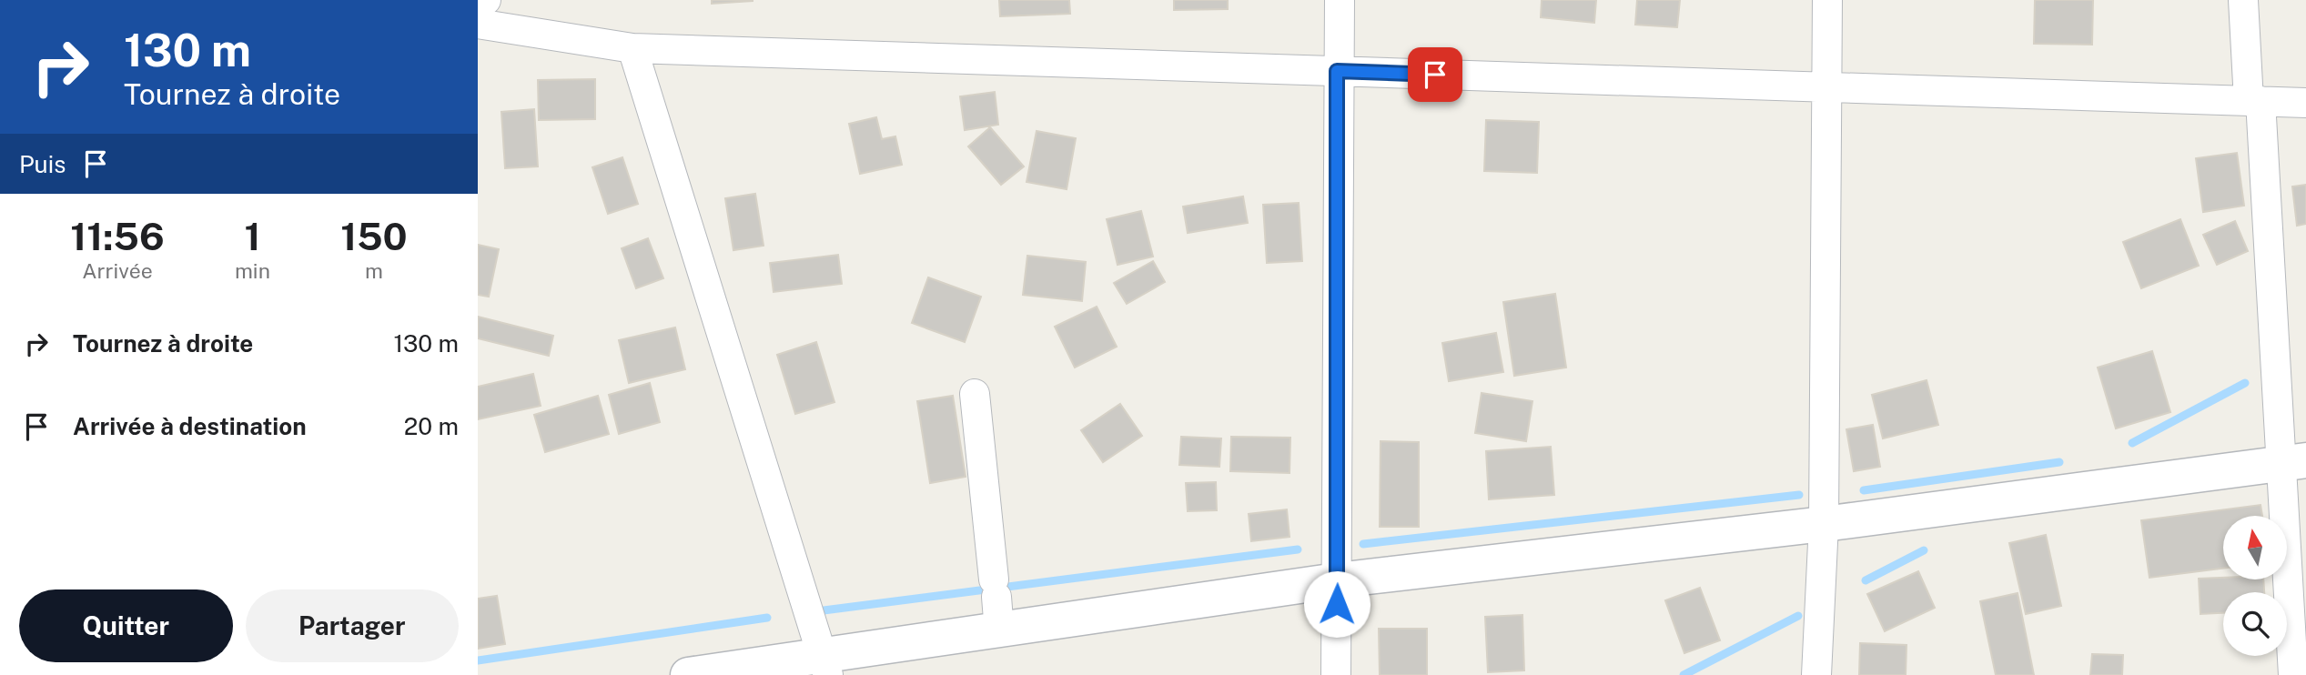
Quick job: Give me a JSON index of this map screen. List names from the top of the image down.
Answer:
{
  "north": "top",
  "page": {
    "turn": ["130 m", "Tournez à droite"],
    "then": "Puis",
    "eta": [
      "11:56",
      "Arrivée",
      "1",
      "min",
      "150",
      "m"
    ],
    "list": [
      {
        "name": "Tournez à droite",
        "value": "130 m"
      },
      {
        "name": "Arrivée à destination",
        "value": "20 m"
      }
    ],
    "buttons": ["Quitter", "Partager"]
  }
}
